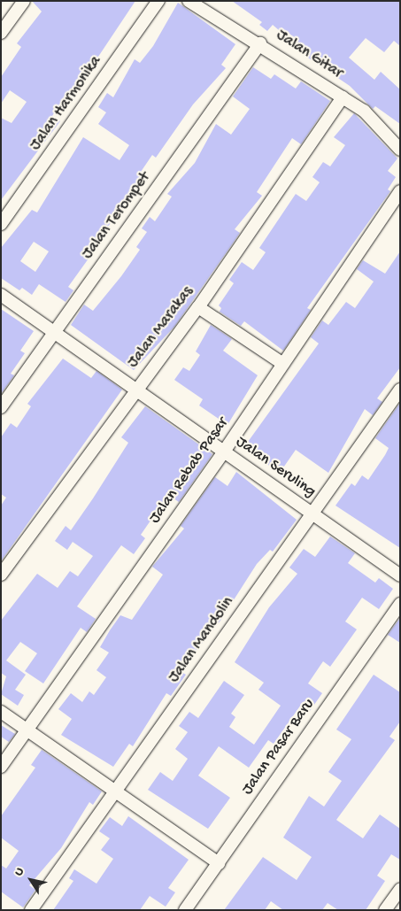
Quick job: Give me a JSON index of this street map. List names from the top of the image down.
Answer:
{
  "streets": {
    "street": [
      "Jalan Gitar",
      "Jalan Harmonika",
      "Jalan Terompet",
      "Jalan Marakas",
      "Jalan Seruling",
      "Jalan Rebab Pasar",
      "Jalan Mandolin",
      "Jalan Pasar Baru"
    ]
  },
  "crossings": [
    ["Jalan Gitar", "Jalan Terompet"],
    ["Jalan Gitar", "Jalan Marakas"],
    ["Jalan Terompet", "Jalan Seruling"],
    ["Jalan Marakas", "Jalan Seruling"],
    ["Jalan Seruling", "Jalan Rebab Pasar"],
    ["Jalan Seruling", "Jalan Mandolin"]
  ],
  "north": "top left"
}
